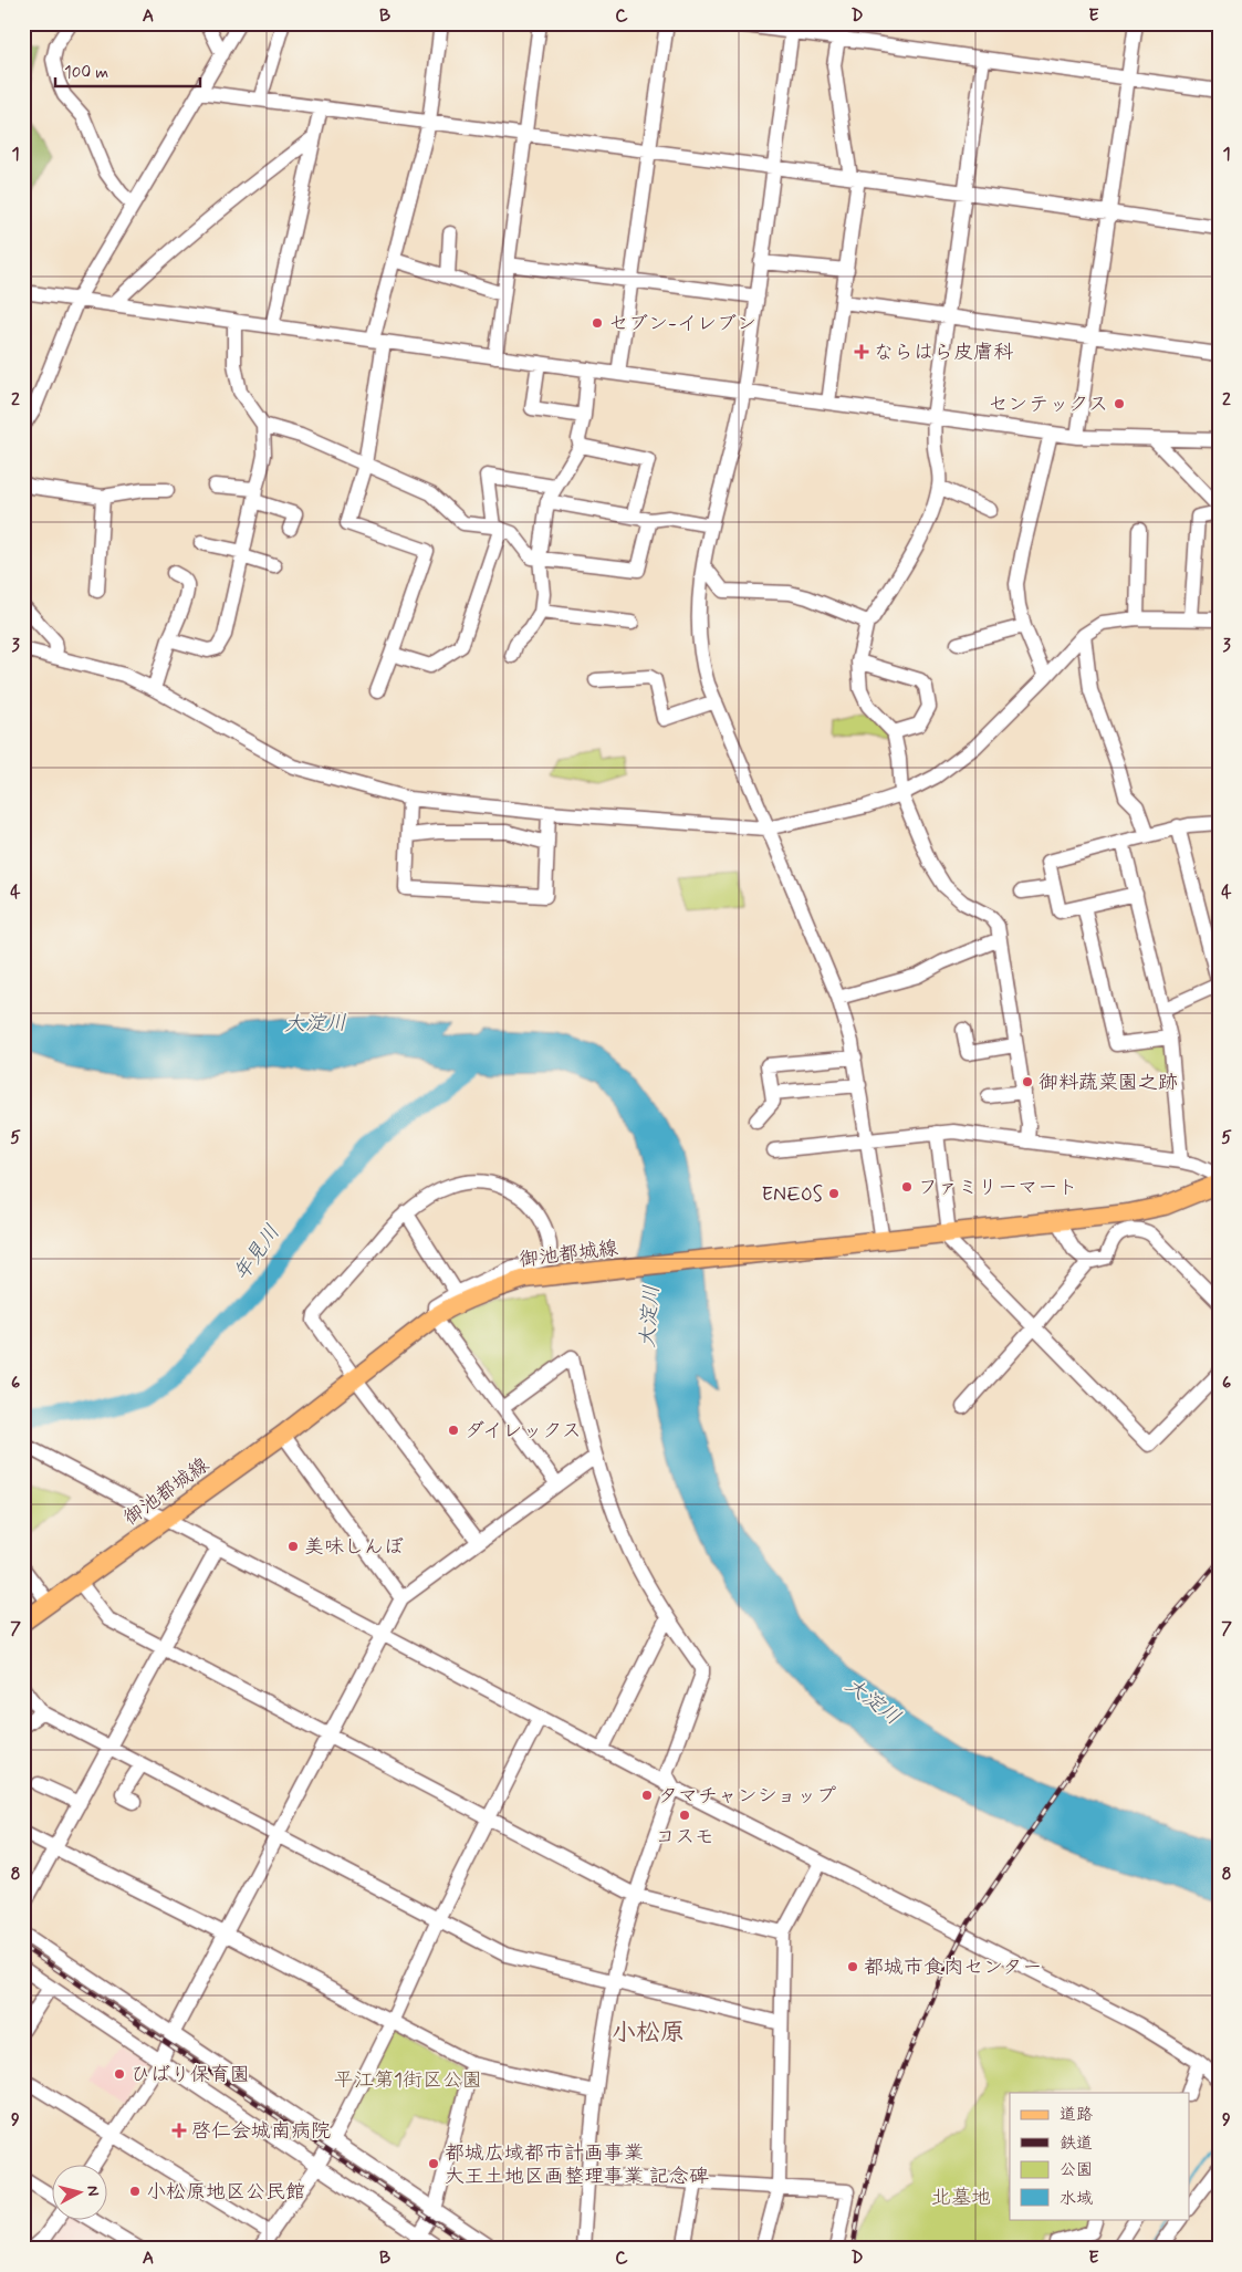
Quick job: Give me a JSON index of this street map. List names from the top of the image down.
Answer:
{
  "streets": {
    "main road": ["御池都城線"]
  },
  "districts": ["小松原"],
  "water": ["大淀川", "年見川"],
  "parks": ["平江第1街区公園", "北墓地"],
  "places": {
    "other": [
      "セブン-イレブン",
      "センテックス",
      "御料蔬菜園之跡",
      "ファミリーマート",
      "ENEOS",
      "ダイレックス",
      "美味しんぼ",
      "タマチャンショップ",
      "コスモ",
      "都城市食肉センター",
      "ひばり保育園",
      "都城広域都市計画事業 大王土地区画整理事業 記念碑",
      "小松原地区公民館"
    ],
    "health": ["ならはら皮膚科", "啓仁会城南病院"]
  },
  "legend": [
    "道路",
    "鉄道",
    "公園",
    "水域"
  ],
  "scale_bar": "100 m",
  "north": "right",
  "grid": {
    "columns": [
      "A",
      "B",
      "C",
      "D",
      "E"
    ],
    "rows": [
      "1",
      "2",
      "3",
      "4",
      "5",
      "6",
      "7",
      "8",
      "9"
    ]
  }
}
